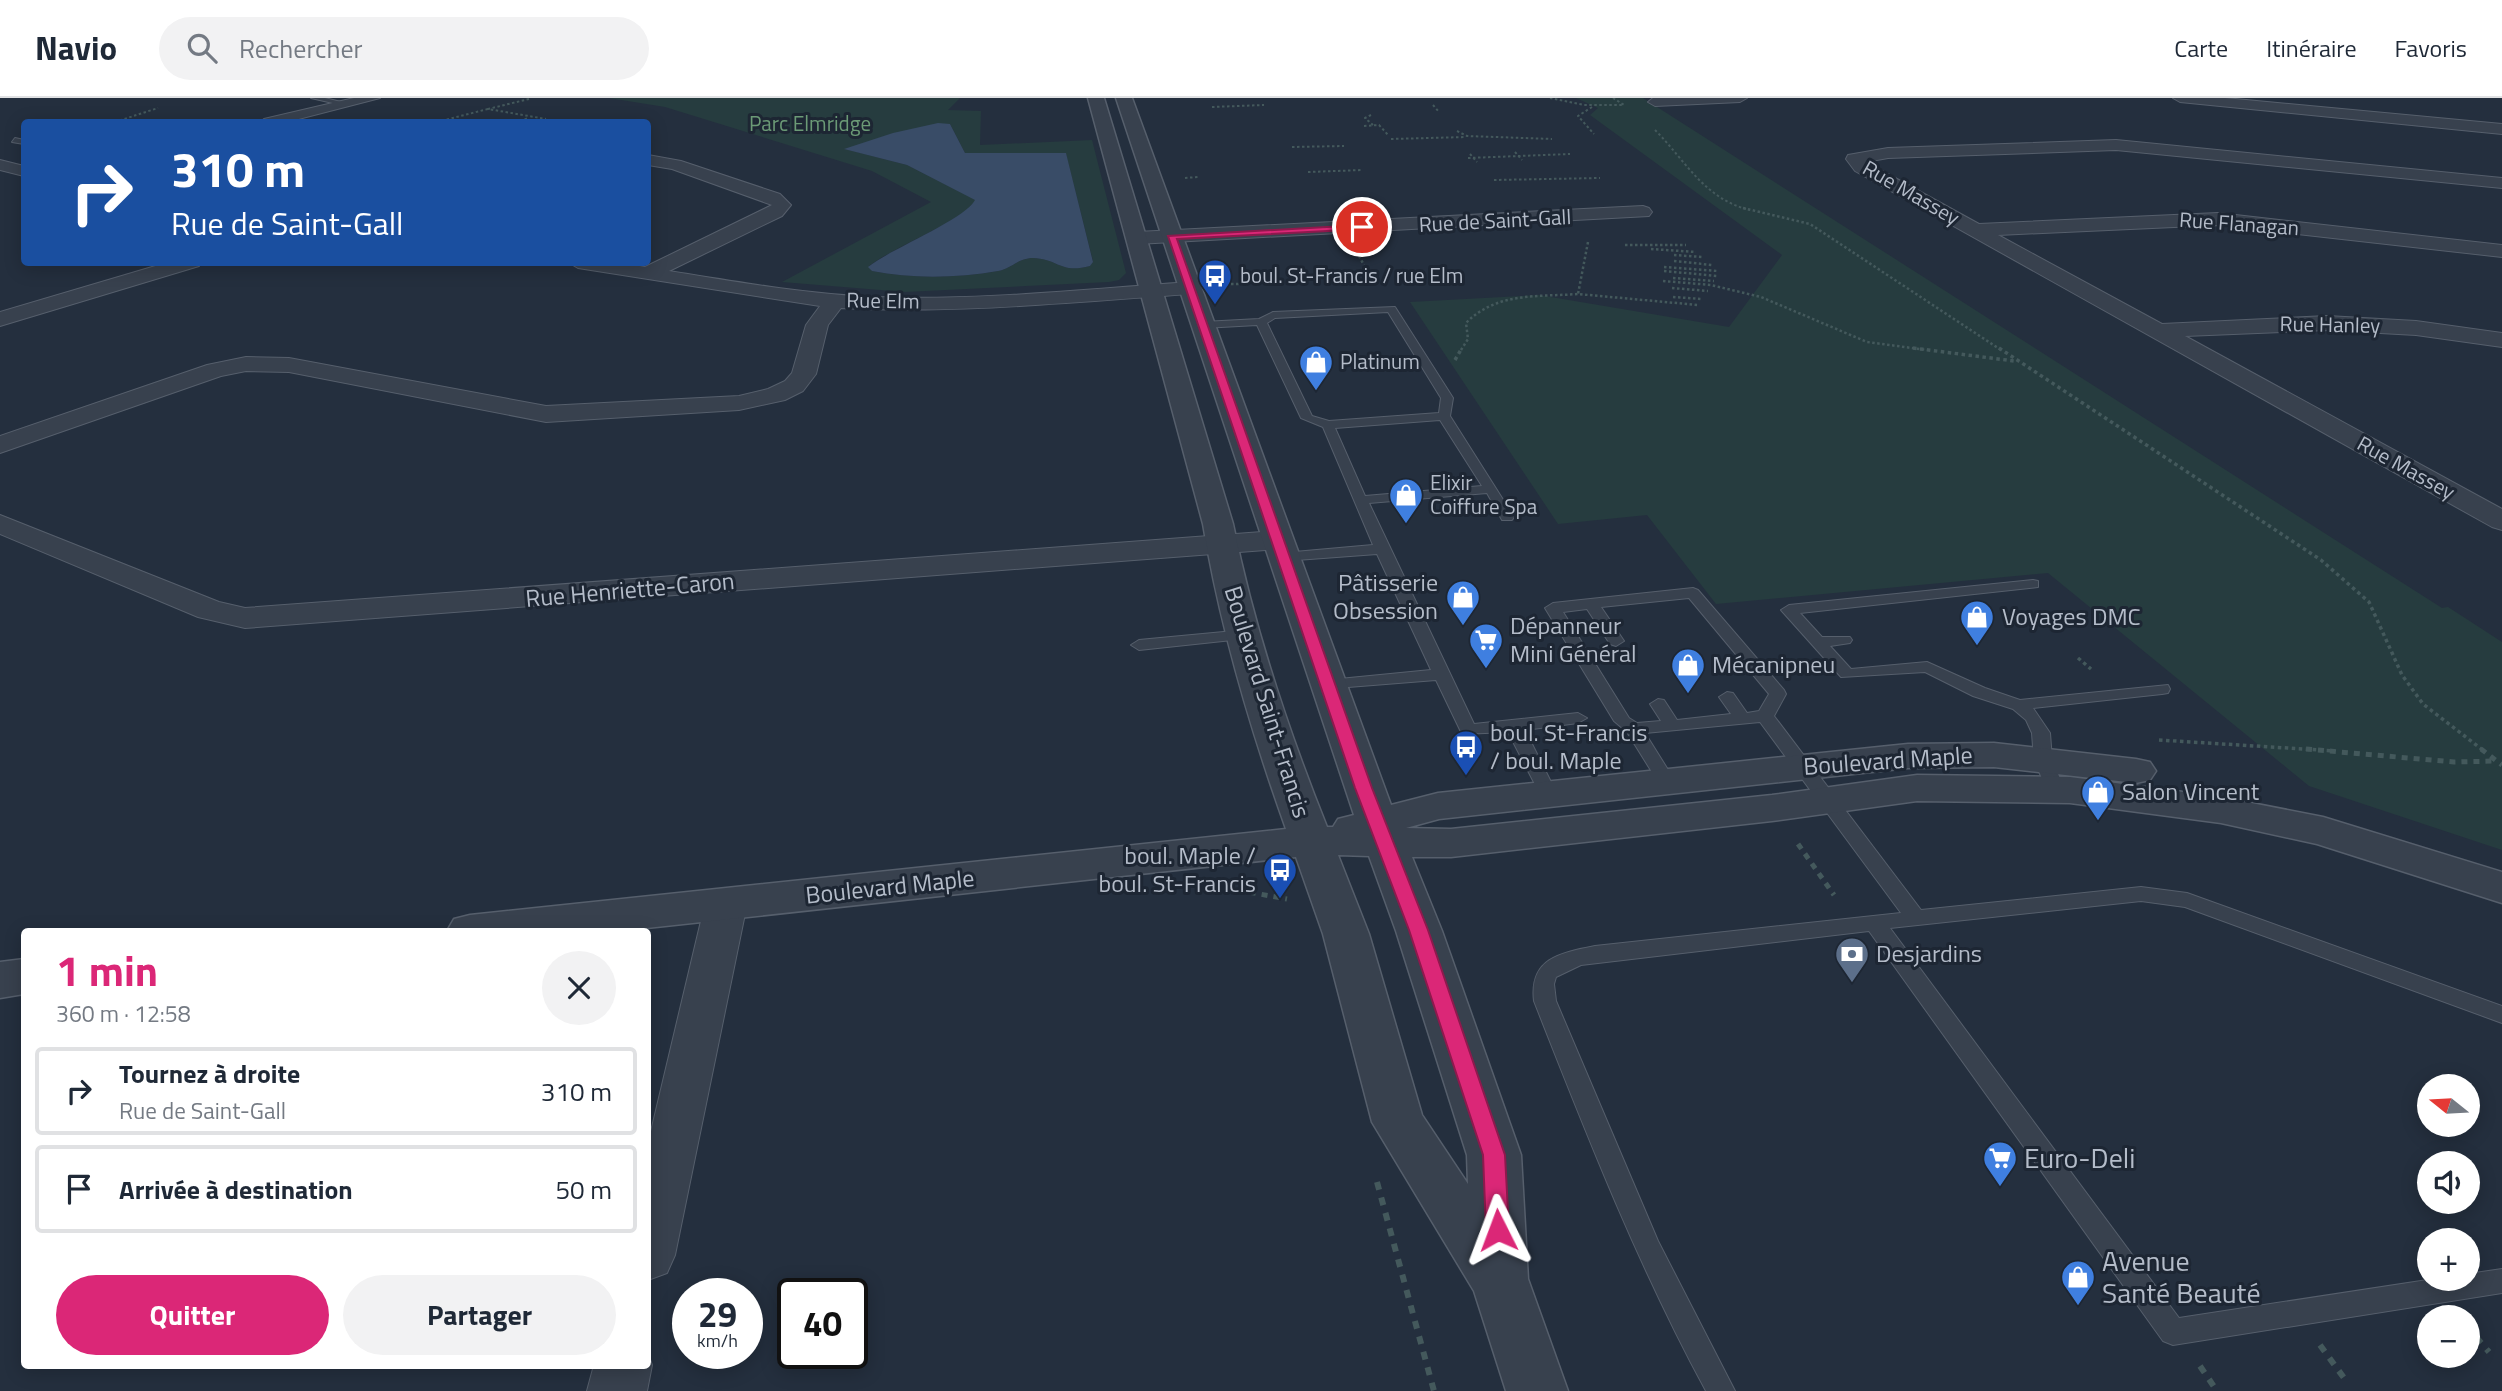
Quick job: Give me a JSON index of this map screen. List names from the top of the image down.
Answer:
{
  "streets": {
    "street": [
      "Rue Massey",
      "Rue de Saint-Gall",
      "Rue Flanagan",
      "Rue Elm",
      "Rue Hanley",
      "Rue Henriette-Caron",
      "Boulevard Saint-Francis",
      "Boulevard Maple"
    ]
  },
  "crossings": [
    ["Rue Massey", "Rue Flanagan"],
    ["Rue Massey", "Rue Hanley"],
    ["Rue de Saint-Gall", "Boulevard Saint-Francis"],
    ["Rue Elm", "Boulevard Saint-Francis"],
    ["Rue Henriette-Caron", "Boulevard Saint-Francis"],
    ["Boulevard Saint-Francis", "Boulevard Maple"]
  ],
  "parks": ["Parc Elmridge"],
  "places": {
    "bus stop": ["boul. St-Francis / rue Elm", "boul. St-Francis / boul. Maple", "boul. Maple / boul. St-Francis"],
    "shop": [
      "Platinum",
      "Elixir Coiffure Spa",
      "Pâtisserie Obsession",
      "Voyages DMC",
      "Mécanipneu",
      "Salon Vincent",
      "Avenue Santé Beauté"
    ],
    "supermarket": ["Dépanneur Mini Général", "Euro-Deli"],
    "bank": ["Desjardins"]
  },
  "north": "left",
  "page": {
    "header": "Navio",
    "search": "Rechercher",
    "nav": ["Carte", "Itinéraire", "Favoris"],
    "turn": ["310 m", "Rue de Saint-Gall"],
    "heading": ["1 min", "360 m · 12:58"],
    "list": [
      {
        "name": "Tournez à droite",
        "note": "Rue de Saint-Gall",
        "value": "310 m"
      },
      {
        "name": "Arrivée à destination",
        "value": "50 m"
      }
    ],
    "map_buttons": ["+", "−"],
    "buttons": ["Quitter", "Partager"],
    "speed": "29 km/h",
    "limit": "40"
  }
}
